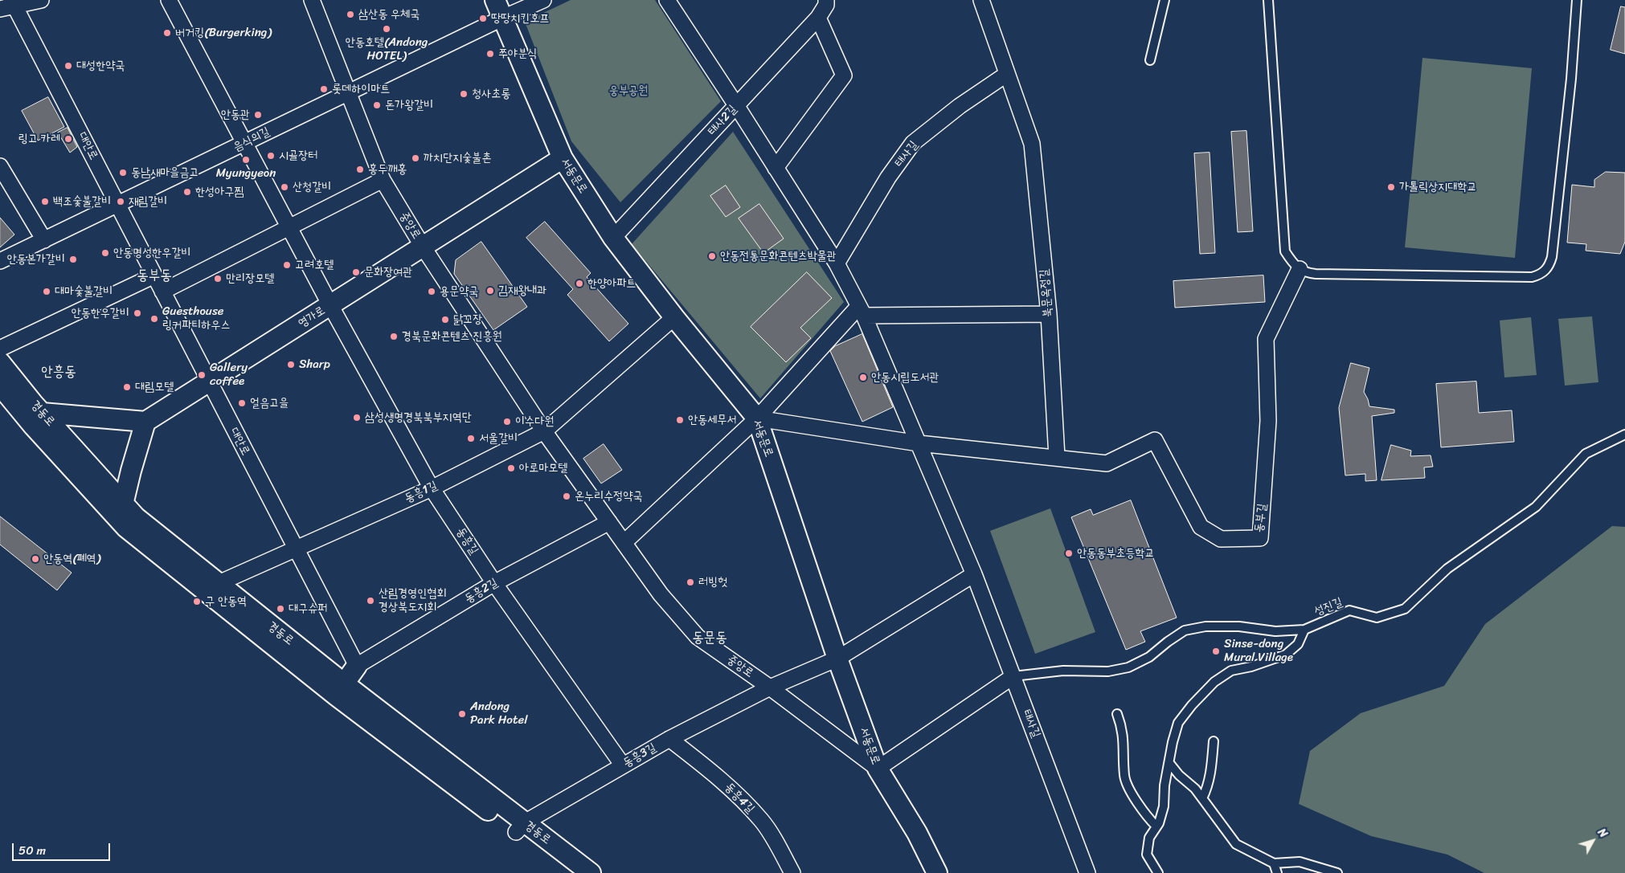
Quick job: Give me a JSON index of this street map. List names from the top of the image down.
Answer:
{
  "streets": {
    "street": [
      "태사2길",
      "음식의길",
      "대안로",
      "태사길",
      "서동문로",
      "중앙로",
      "북문옥정길",
      "영가로",
      "경동로",
      "동흥1길",
      "동부길",
      "동흥길",
      "동흥2길",
      "동흥3길",
      "동흥4길"
    ],
    "lane": ["성진길"]
  },
  "crossings": [
    ["태사2길", "태사길"],
    ["태사2길", "서동문로"],
    ["음식의길", "대안로"],
    ["음식의길", "서동문로"],
    ["음식의길", "중앙로"],
    ["음식의길", "동흥길"],
    ["대안로", "영가로"],
    ["대안로", "동흥1길"],
    ["대안로", "동흥2길"],
    ["태사길", "북문옥정길"],
    ["태사길", "성진길"],
    ["서동문로", "중앙로"],
    ["서동문로", "영가로"],
    ["서동문로", "동흥3길"],
    ["중앙로", "영가로"],
    ["중앙로", "동흥1길"],
    ["중앙로", "동흥2길"],
    ["중앙로", "동흥3길"],
    ["북문옥정길", "동부길"],
    ["영가로", "동흥길"],
    ["경동로", "동흥3길"],
    ["동흥1길", "동흥길"],
    ["동흥길", "동흥2길"],
    ["동흥길", "동흥3길"],
    ["동흥3길", "동흥4길"]
  ],
  "districts": ["동부동", "안흥동", "동문동"],
  "parks": ["웅부공원"],
  "places": [
    "삼산동 우체국",
    "땅땅치킨호프",
    "안동호텔(Andong HOTEL)",
    "버거킹(Burgerking)",
    "쭈야분식",
    "대성한약국",
    "롯데하이마트",
    "청사초롱",
    "돈가왕갈비",
    "안동관",
    "링고 카레",
    "시골장터",
    "까치단지숯불촌",
    "Myungyeon",
    "홍두깨홍",
    "동남새마을금고",
    "산청갈비",
    "가톨릭상지대학교",
    "한성아구찜",
    "백조숯불갈비",
    "재림갈비",
    "안동명성한우갈비",
    "안동전통문화콘텐츠박물관",
    "안동본가갈비",
    "고려호텔",
    "문화장여관",
    "만리장모텔",
    "한양아파트",
    "김재왕내과",
    "대마숯불갈비",
    "용문약국",
    "안동한우갈비",
    "Guesthouse 링커파티하우스",
    "닭꼬장",
    "경북문화콘텐츠 진흥원",
    "Sharp",
    "Gallery coffee",
    "안동시립도서관",
    "대림모텔",
    "얼음고을",
    "삼성생명경북북부지역단",
    "안동세무서",
    "이수다원",
    "서울갈비",
    "아로마모텔",
    "온누리수정약국",
    "안동동부초등학교",
    "안동역(폐역)",
    "러빙헛",
    "산림경영인협회 경상북도지회",
    "구 안동역",
    "대구슈퍼",
    "Sinse-dong Mural Village",
    "Andong Park Hotel"
  ],
  "scale_bar": "50 m",
  "north": "top right"
}
